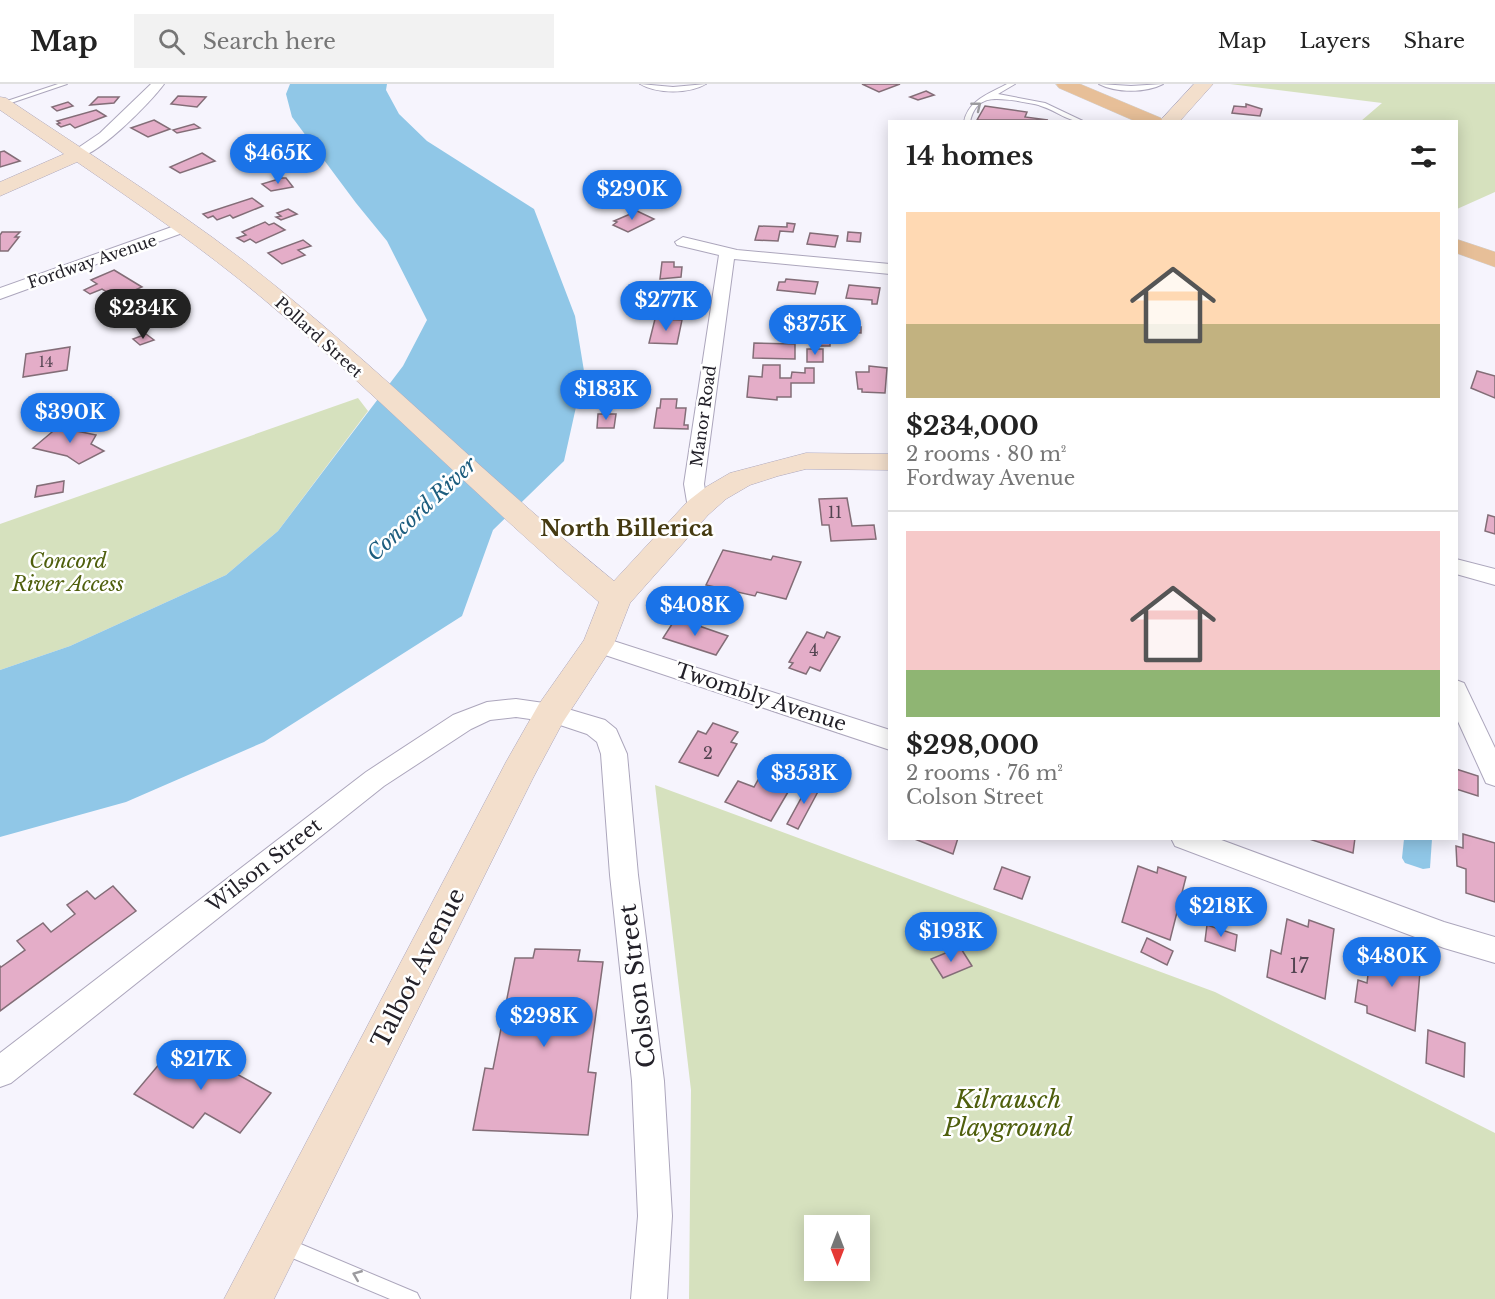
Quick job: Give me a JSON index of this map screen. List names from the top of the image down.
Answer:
{
  "streets": {
    "street": [
      "Fordway Avenue",
      "Pollard Street",
      "Manor Road",
      "Twombly Avenue",
      "Wilson Street",
      "Talbot Avenue",
      "Colson Street"
    ]
  },
  "crossings": [
    ["Fordway Avenue", "Pollard Street"],
    ["Twombly Avenue", "Talbot Avenue"],
    ["Wilson Street", "Talbot Avenue"],
    ["Wilson Street", "Colson Street"],
    ["Talbot Avenue", "Colson Street"]
  ],
  "districts": ["North Billerica"],
  "water": ["Concord River"],
  "parks": ["Concord River Access", "Kilrausch Playground"],
  "house_numbers": [
    "14",
    "11",
    "4",
    "2",
    "17"
  ],
  "north": "bottom",
  "page": {
    "header": "Map",
    "search": "Search here",
    "nav": ["Map", "Layers", "Share"],
    "heading": "14 homes",
    "price": [
      "$465K",
      "$290K",
      "$277K",
      "$234K",
      "$375K",
      "$183K",
      "$390K",
      "$408K",
      "$353K",
      "$218K",
      "$193K",
      "$480K",
      "$298K",
      "$217K"
    ],
    "list": [
      {
        "name": "$234,000",
        "note": "2 rooms · 80 m² · Fordway Avenue"
      },
      {
        "name": "$298,000",
        "note": "2 rooms · 76 m² · Colson Street"
      }
    ]
  }
}
